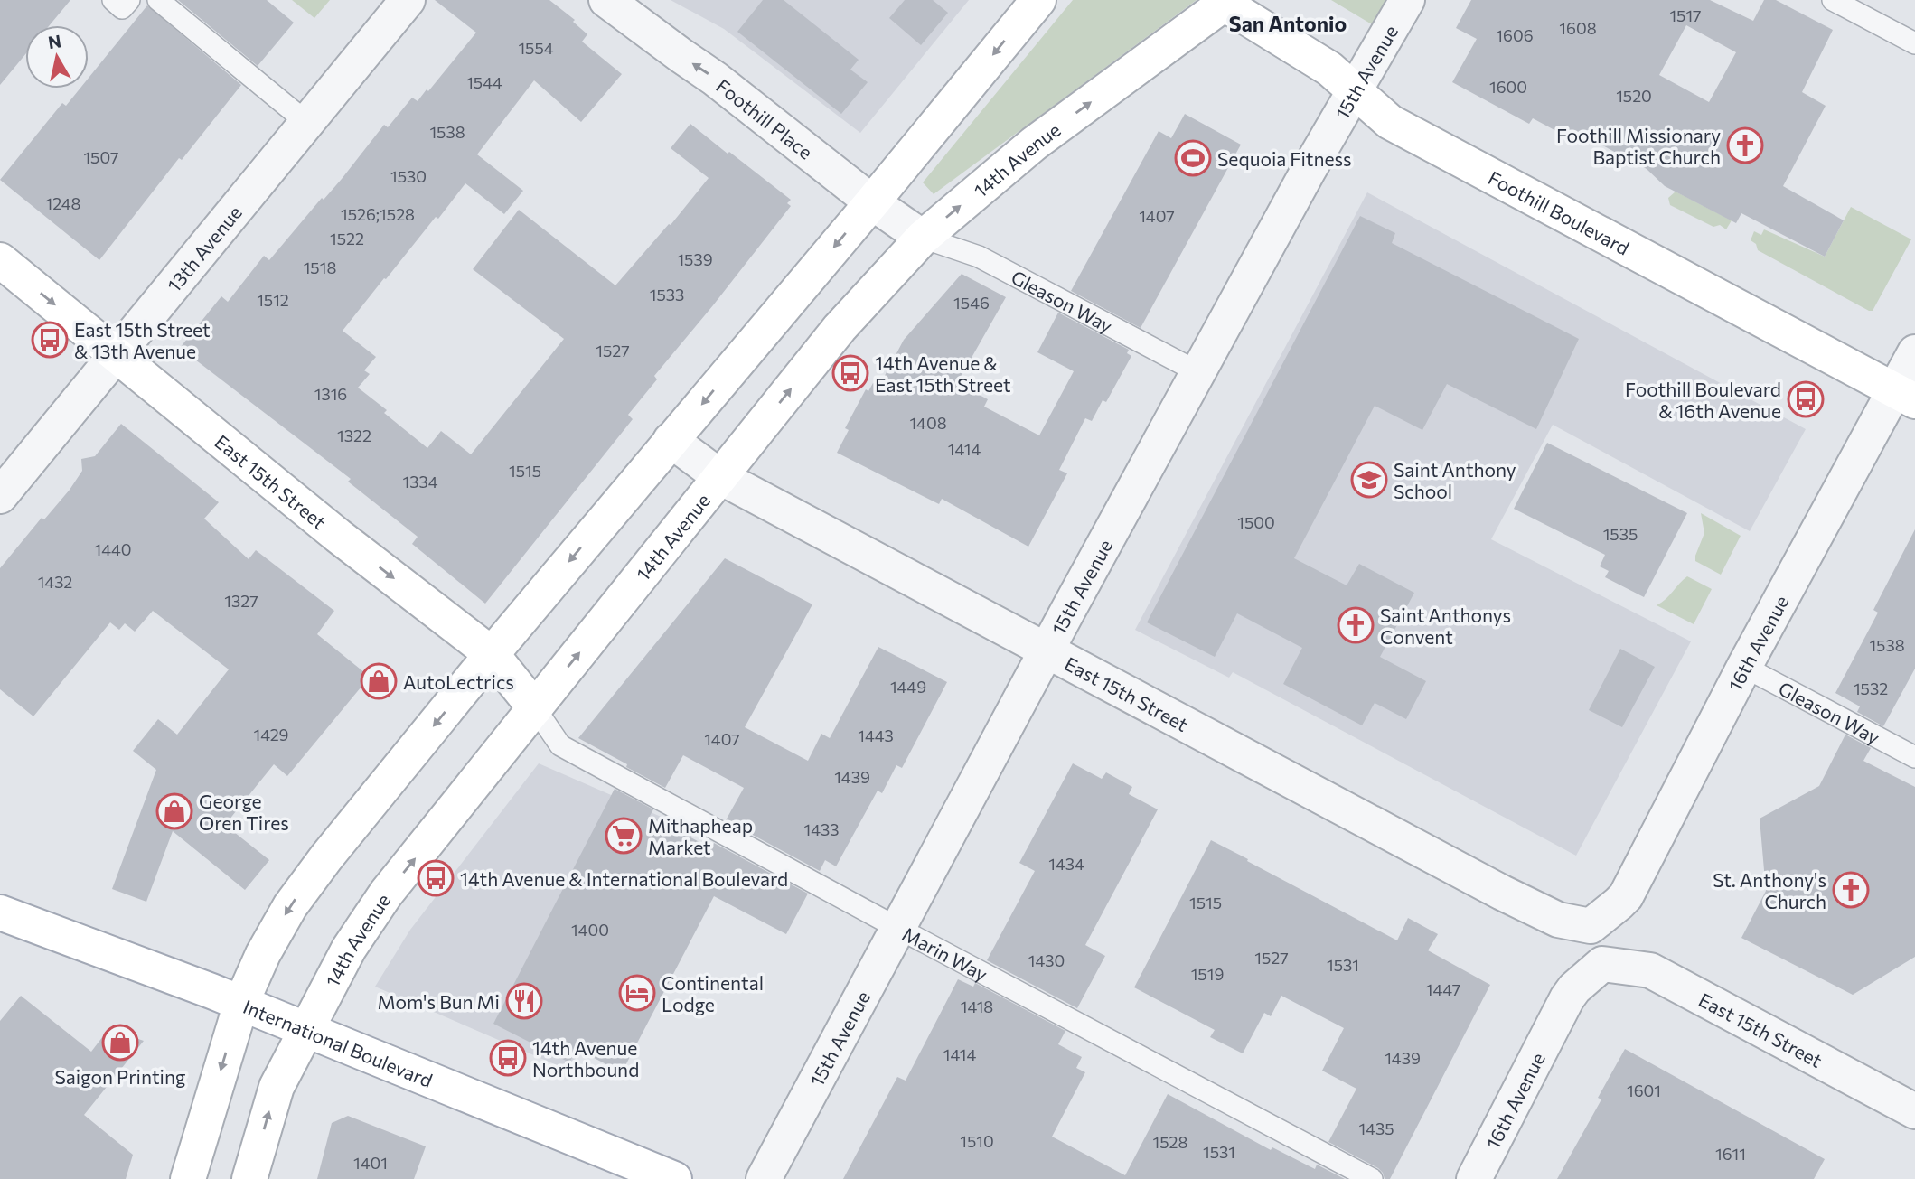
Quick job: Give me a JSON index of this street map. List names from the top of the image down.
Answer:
{
  "streets": {
    "main road": [
      "14th Avenue",
      "Foothill Boulevard",
      "East 15th Street",
      "International Boulevard"
    ],
    "street": [
      "15th Avenue",
      "Foothill Place",
      "13th Avenue",
      "16th Avenue"
    ],
    "lane": ["Gleason Way", "Marin Way"]
  },
  "crossings": [
    ["15th Avenue", "Foothill Boulevard"],
    ["15th Avenue", "Gleason Way"],
    ["15th Avenue", "East 15th Street"],
    ["15th Avenue", "Marin Way"],
    ["Foothill Place", "14th Avenue"],
    ["Foothill Place", "Gleason Way"],
    ["14th Avenue", "Foothill Boulevard"],
    ["14th Avenue", "Gleason Way"],
    ["14th Avenue", "East 15th Street"],
    ["14th Avenue", "Marin Way"],
    ["14th Avenue", "International Boulevard"],
    ["Foothill Boulevard", "16th Avenue"],
    ["13th Avenue", "East 15th Street"],
    ["Gleason Way", "16th Avenue"],
    ["East 15th Street", "16th Avenue"],
    ["East 15th Street", "Marin Way"]
  ],
  "one_way": ["Foothill Place"],
  "districts": ["San Antonio"],
  "places": {
    "church": ["Foothill Missionary Baptist Church", "Saint Anthonys Convent", "St. Anthony's Church"],
    "sports": ["Sequoia Fitness"],
    "bus stop": [
      "East 15th Street & 13th Avenue",
      "14th Avenue & East 15th Street",
      "Foothill Boulevard & 16th Avenue",
      "14th Avenue & International Boulevard",
      "14th Avenue Northbound"
    ],
    "school or university": ["Saint Anthony School"],
    "shop": ["AutoLectrics", "George Oren Tires", "Saigon Printing"],
    "supermarket": ["Mithapheap Market"],
    "hotel": ["Continental Lodge"],
    "restaurant": ["Mom's Bun Mi"]
  },
  "house_numbers": [
    "1517",
    "1608",
    "1606",
    "1554",
    "1544",
    "1600",
    "1520",
    "1538",
    "1507",
    "1530",
    "1248",
    "1526;1528",
    "1407",
    "1522",
    "1539",
    "1518",
    "1533",
    "1512",
    "1546",
    "1527",
    "1316",
    "1408",
    "1322",
    "1414",
    "1515",
    "1334",
    "1500",
    "1535",
    "1440",
    "1432",
    "1327",
    "1538",
    "1449",
    "1532",
    "1429",
    "1443",
    "1407",
    "1439",
    "1433",
    "1434",
    "1515",
    "1400",
    "1527",
    "1430",
    "1531",
    "1519",
    "1447",
    "1418",
    "1414",
    "1439",
    "1601",
    "1435",
    "1510",
    "1528",
    "1531",
    "1611",
    "1401"
  ],
  "north": "top"
}
